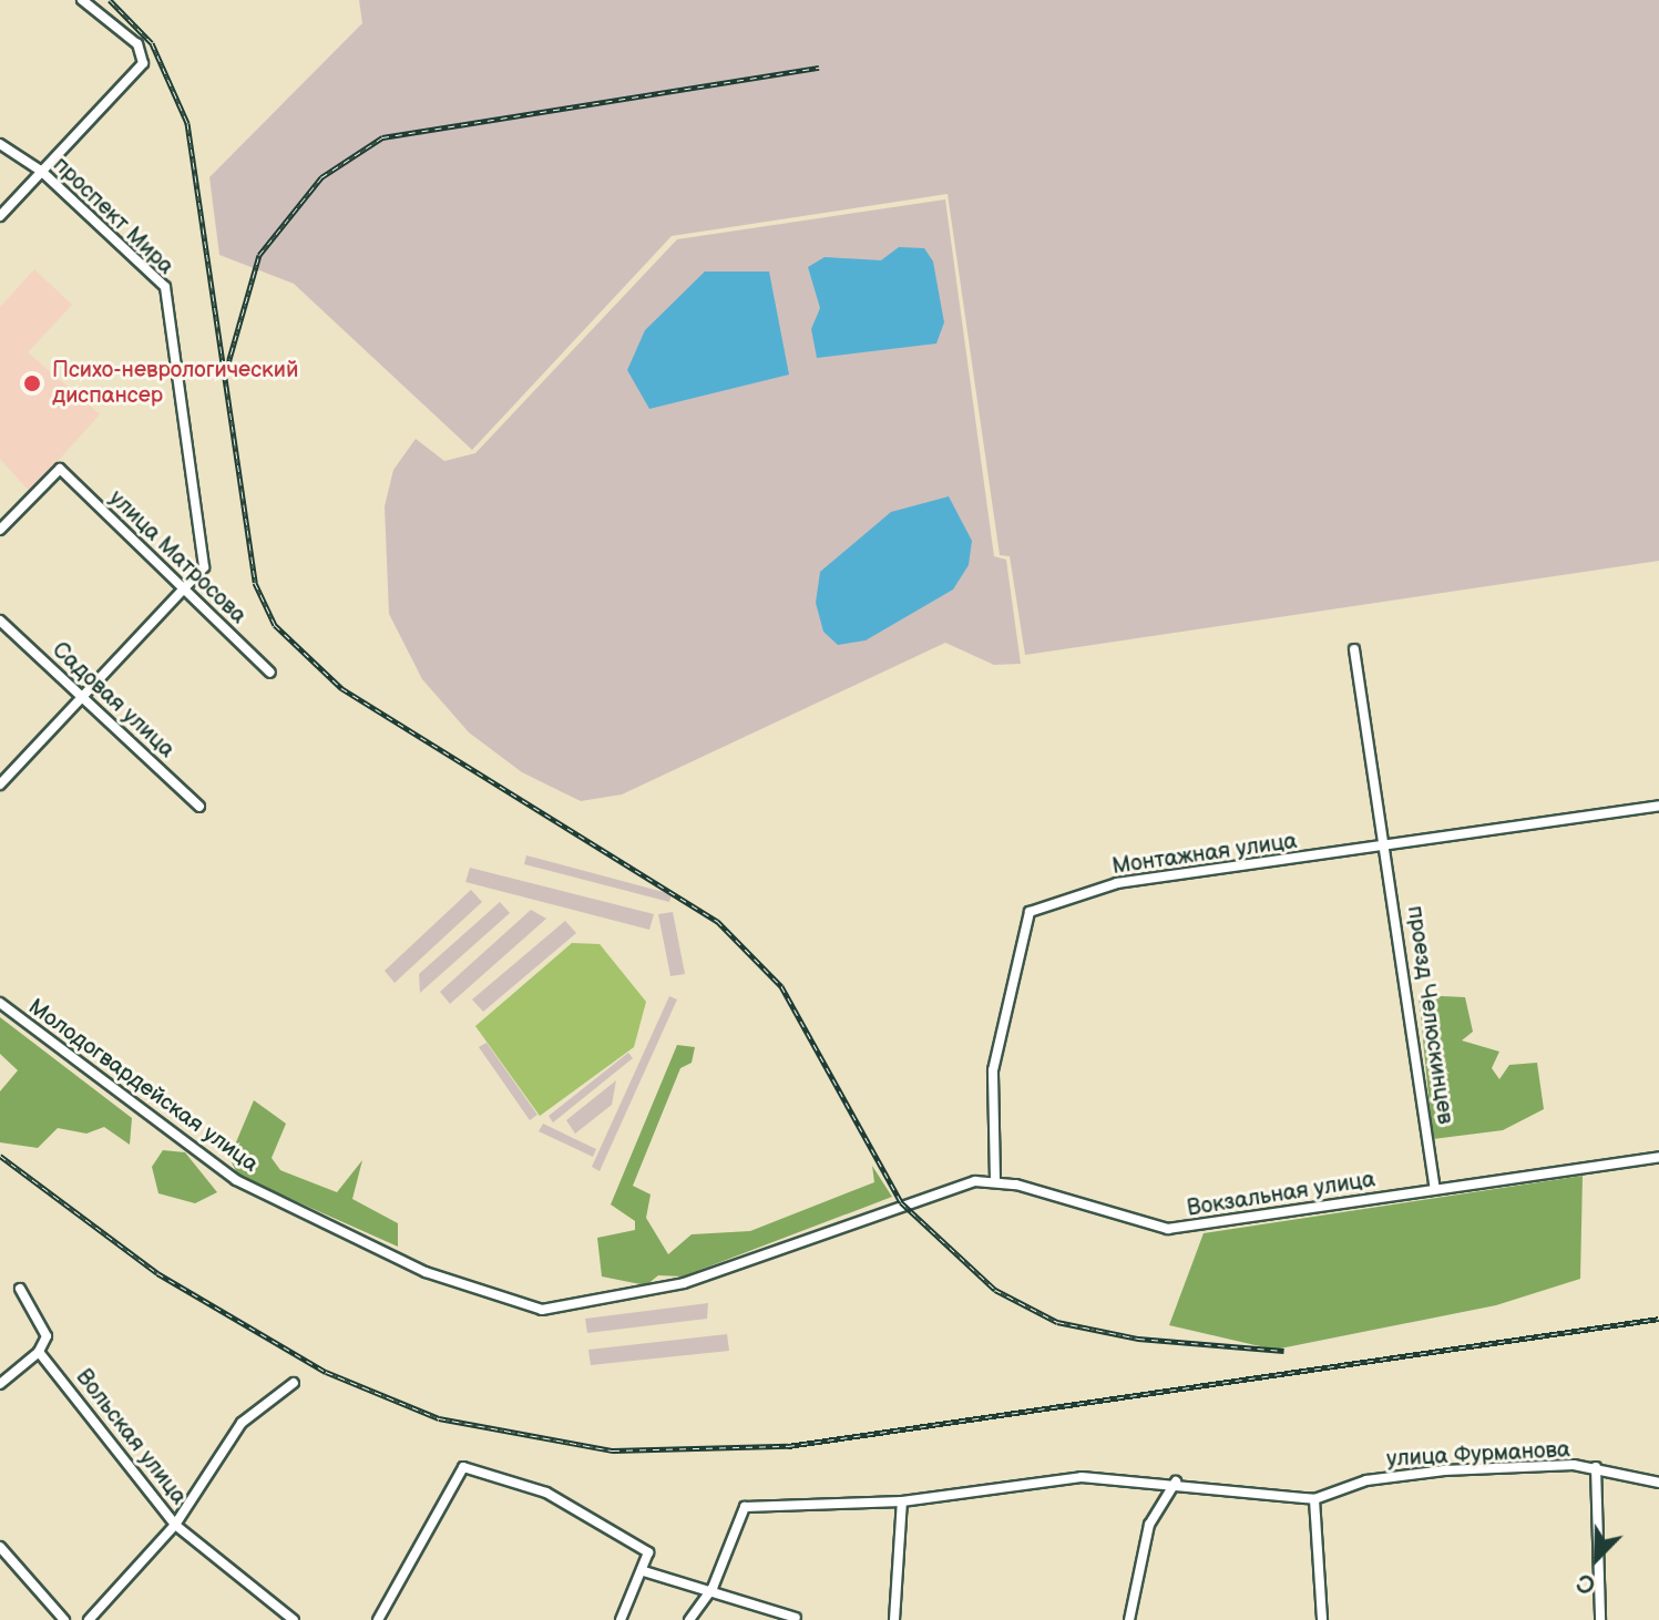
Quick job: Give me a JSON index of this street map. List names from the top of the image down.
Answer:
{
  "streets": {
    "street": [
      "проспект Мира",
      "улица Матросова",
      "Садовая улица",
      "Монтажная улица",
      "проезд Челюскинцев",
      "Молодогвардейская улица",
      "Вокзальная улица",
      "Вольская улица",
      "улица Фурманова"
    ]
  },
  "crossings": [
    ["проспект Мира", "улица Матросова"],
    ["Монтажная улица", "проезд Челюскинцев"],
    ["Монтажная улица", "Вокзальная улица"],
    ["проезд Челюскинцев", "Вокзальная улица"],
    ["Молодогвардейская улица", "Вокзальная улица"]
  ],
  "places": ["Психо-неврологический диспансер"],
  "north": "bottom left"
}
